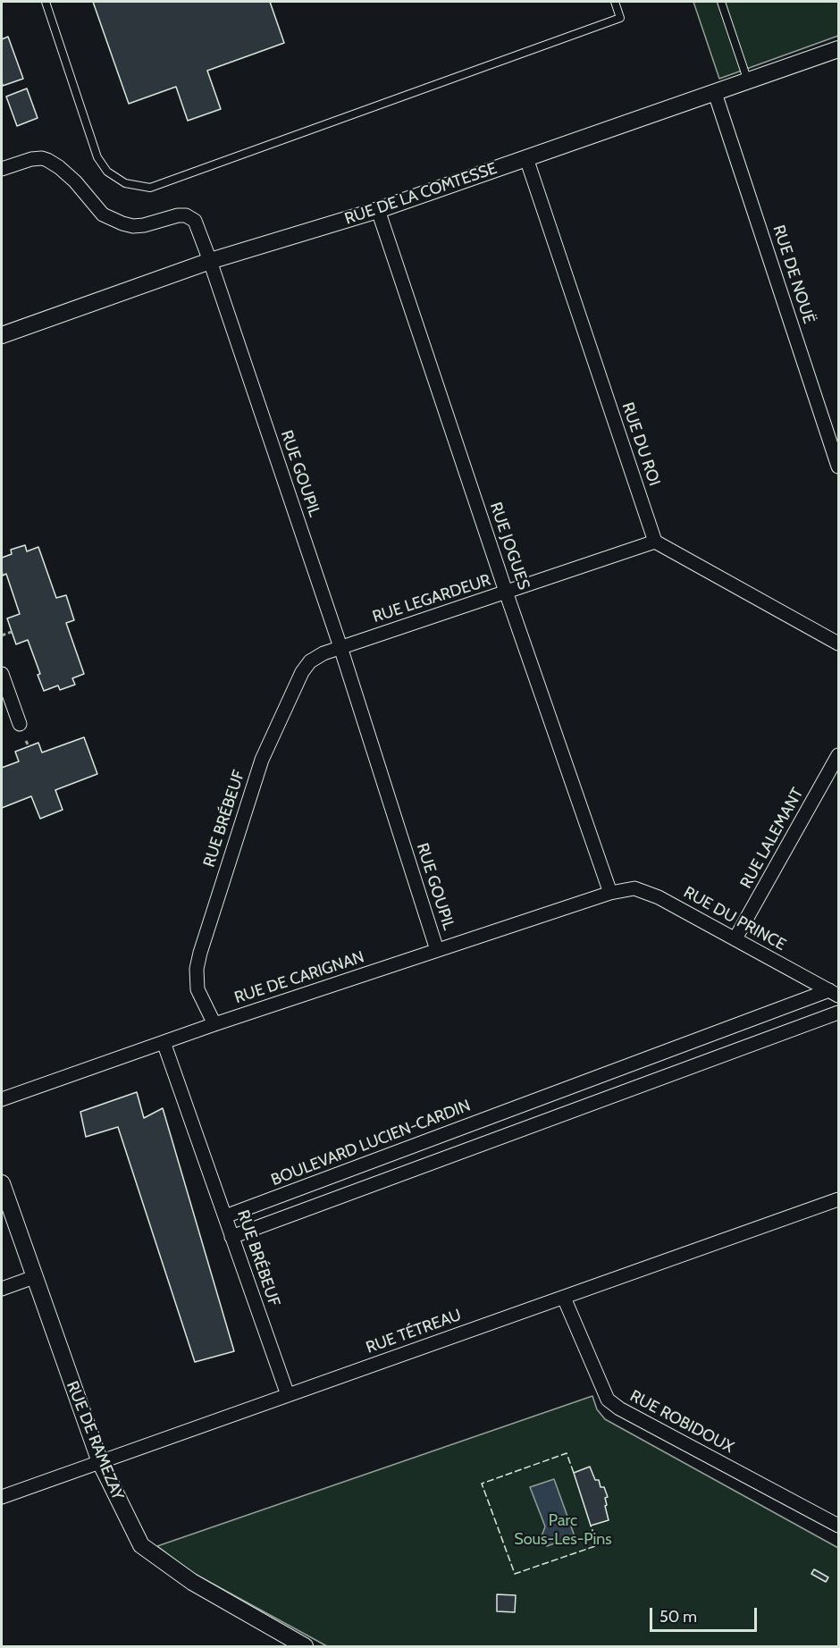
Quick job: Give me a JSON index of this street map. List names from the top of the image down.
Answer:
{
  "streets": {
    "street": [
      "RUE DE LA COMTESSE",
      "RUE DE NOUË",
      "RUE DU ROI",
      "RUE GOUPIL",
      "RUE JOGUES",
      "RUE LEGARDEUR",
      "RUE BRÉBEUF",
      "RUE LALEMANT",
      "RUE DU PRINCE",
      "RUE DE CARIGNAN",
      "BOULEVARD LUCIEN-CARDIN",
      "RUE TÉTREAU",
      "RUE ROBIDOUX",
      "RUE DE RAMEZAY"
    ]
  },
  "crossings": [
    ["RUE DE LA COMTESSE", "RUE DE NOUË"],
    ["RUE DE LA COMTESSE", "RUE DU ROI"],
    ["RUE DE LA COMTESSE", "RUE GOUPIL"],
    ["RUE DE LA COMTESSE", "RUE JOGUES"],
    ["RUE DU ROI", "RUE LEGARDEUR"],
    ["RUE GOUPIL", "RUE LEGARDEUR"],
    ["RUE GOUPIL", "RUE BRÉBEUF"],
    ["RUE GOUPIL", "RUE DE CARIGNAN"],
    ["RUE JOGUES", "RUE LEGARDEUR"],
    ["RUE JOGUES", "RUE DU PRINCE"],
    ["RUE JOGUES", "RUE DE CARIGNAN"],
    ["RUE LEGARDEUR", "RUE BRÉBEUF"],
    ["RUE BRÉBEUF", "RUE DE CARIGNAN"],
    ["RUE BRÉBEUF", "BOULEVARD LUCIEN-CARDIN"],
    ["RUE BRÉBEUF", "RUE TÉTREAU"],
    ["RUE LALEMANT", "RUE DU PRINCE"],
    ["RUE DU PRINCE", "RUE DE CARIGNAN"],
    ["RUE DU PRINCE", "BOULEVARD LUCIEN-CARDIN"],
    ["RUE TÉTREAU", "RUE ROBIDOUX"],
    ["RUE TÉTREAU", "RUE DE RAMEZAY"]
  ],
  "parks": ["Parc Sous-Les-Pins"],
  "scale_bar": "50 m"
}
